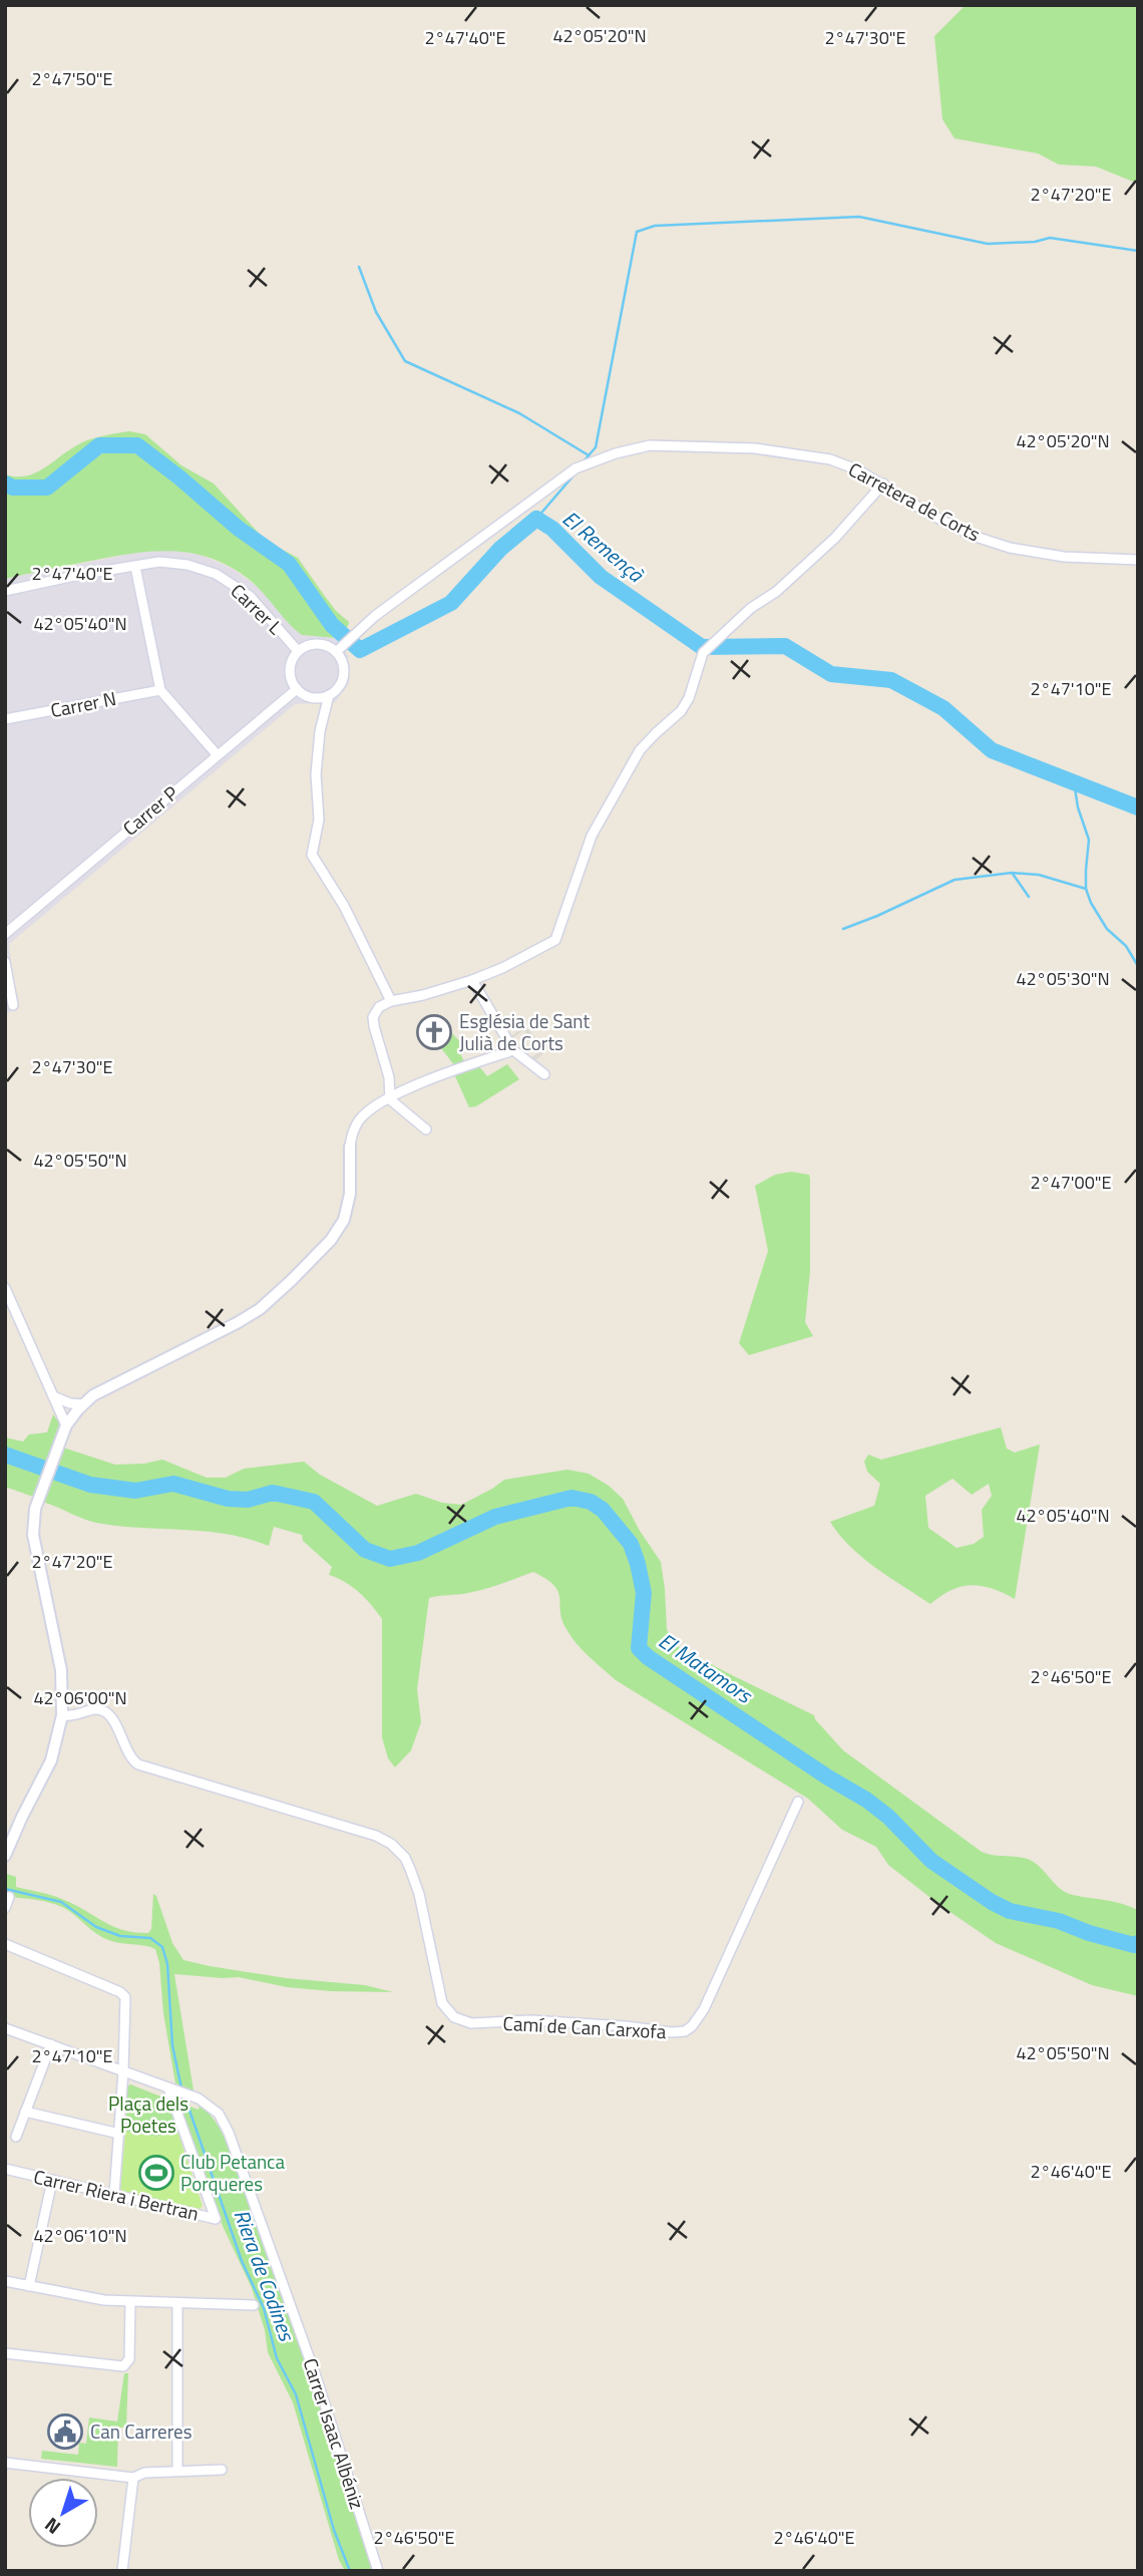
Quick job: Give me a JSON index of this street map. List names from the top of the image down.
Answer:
{
  "streets": {
    "street": [
      "Carretera de Corts",
      "Carrer L",
      "Carrer N",
      "Carrer P",
      "Camí de Can Carxofa",
      "Carrer Riera i Bertran",
      "Carrer Isaac Albéniz"
    ]
  },
  "crossings": [
    ["Carretera de Corts", "Carrer L"],
    ["Carretera de Corts", "Carrer P"],
    ["Carrer L", "Carrer P"],
    ["Carrer Riera i Bertran", "Carrer Isaac Albéniz"]
  ],
  "water": ["El Remençà", "El Matamors", "Riera de Codines"],
  "parks": ["Plaça dels Poetes"],
  "places": {
    "church": ["Església de Sant Julià de Corts"],
    "sports": ["Club Petanca Porqueres"],
    "public building": ["Can Carreres"]
  },
  "north": "bottom left",
  "coordinates": [
    "42°05'20\"N",
    "2°47'40\"E",
    "2°47'30\"E",
    "2°47'50\"E",
    "2°47'20\"E",
    "42°05'40\"N",
    "2°47'10\"E",
    "42°05'30\"N",
    "42°05'50\"N",
    "2°47'00\"E",
    "2°46'50\"E",
    "42°06'00\"N",
    "2°46'40\"E",
    "42°06'10\"N"
  ]
}
